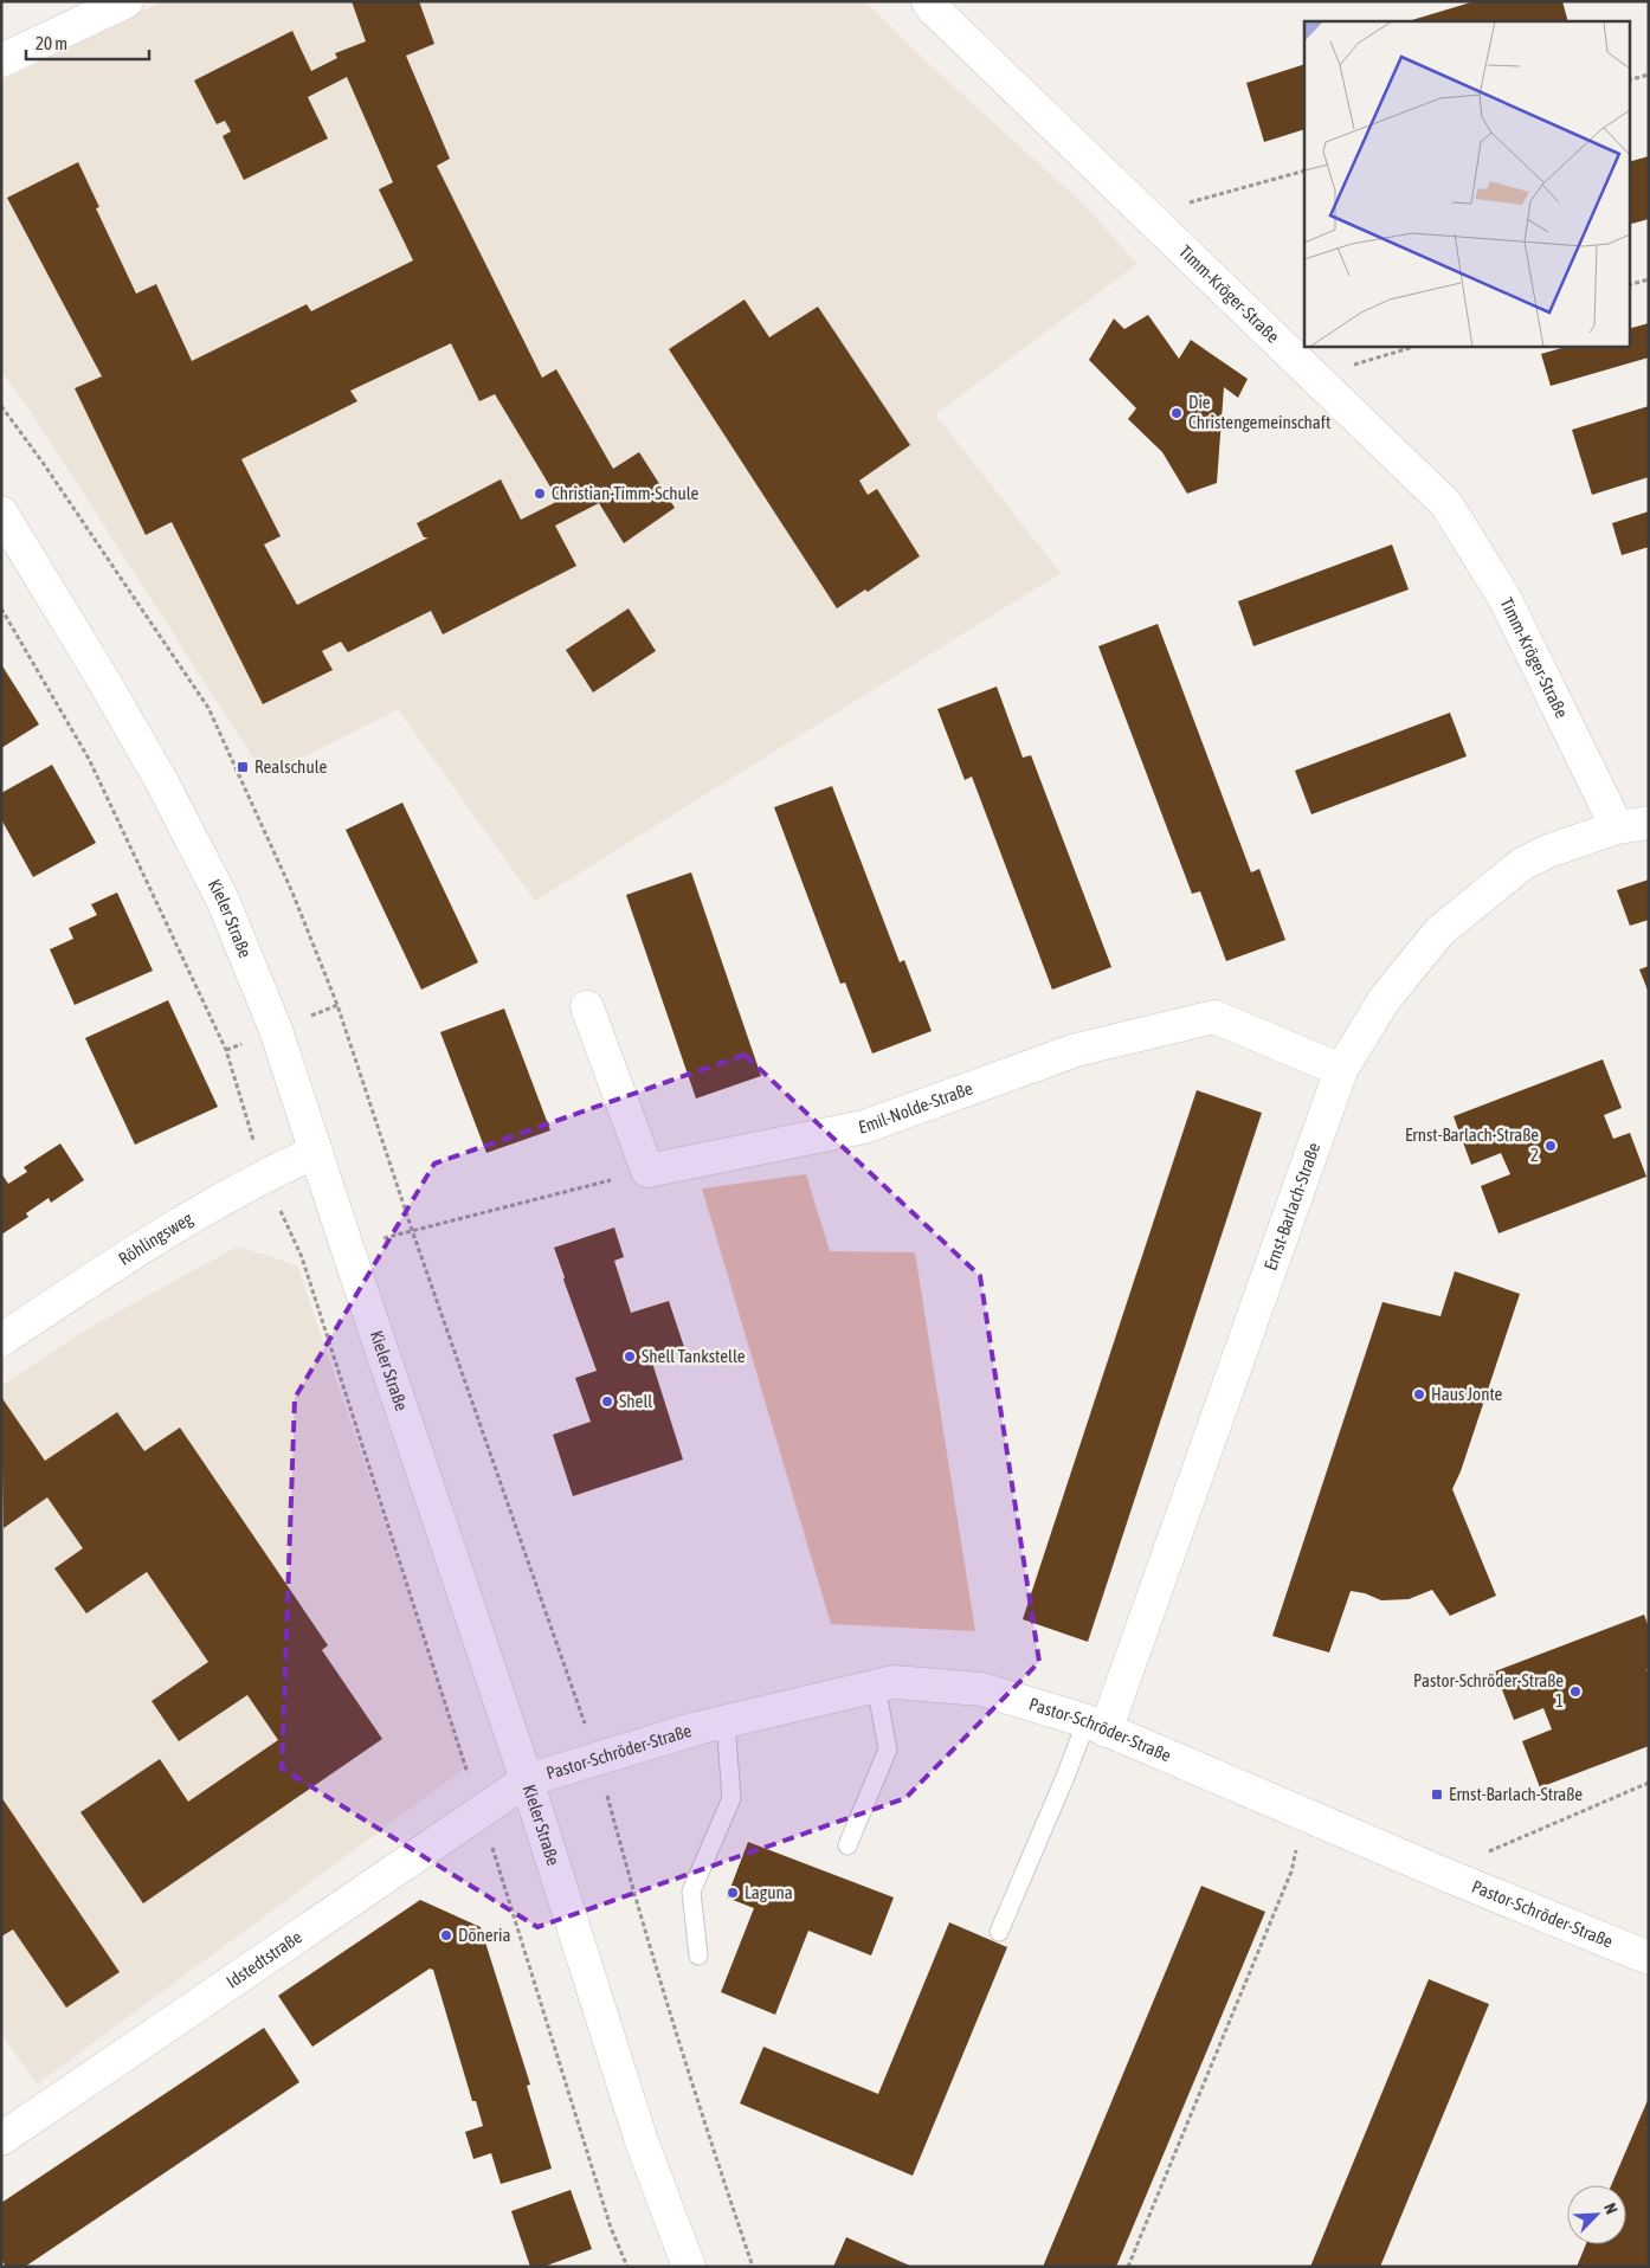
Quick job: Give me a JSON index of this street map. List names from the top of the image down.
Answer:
{
  "streets": {
    "street": [
      "Timm-Kröger-Straße",
      "Kieler Straße",
      "Emil-Nolde-Straße",
      "Ernst-Barlach-Straße",
      "Röhlingsweg",
      "Pastor-Schröder-Straße",
      "Idstedtstraße"
    ]
  },
  "crossings": [
    ["Timm-Kröger-Straße", "Ernst-Barlach-Straße"],
    ["Kieler Straße", "Röhlingsweg"],
    ["Kieler Straße", "Pastor-Schröder-Straße"],
    ["Kieler Straße", "Idstedtstraße"],
    ["Emil-Nolde-Straße", "Ernst-Barlach-Straße"],
    ["Ernst-Barlach-Straße", "Pastor-Schröder-Straße"],
    ["Pastor-Schröder-Straße", "Idstedtstraße"]
  ],
  "places": {
    "other": [
      "Die Christengemeinschaft",
      "Christian-Timm-Schule",
      "Ernst-Barlach-Straße 2",
      "Shell Tankstelle",
      "Haus Jonte",
      "Shell",
      "Pastor-Schröder-Straße 1",
      "Laguna",
      "Döneria"
    ],
    "transit": ["Realschule", "Ernst-Barlach-Straße"]
  },
  "scale_bar": "20 m",
  "north": "top right"
}
